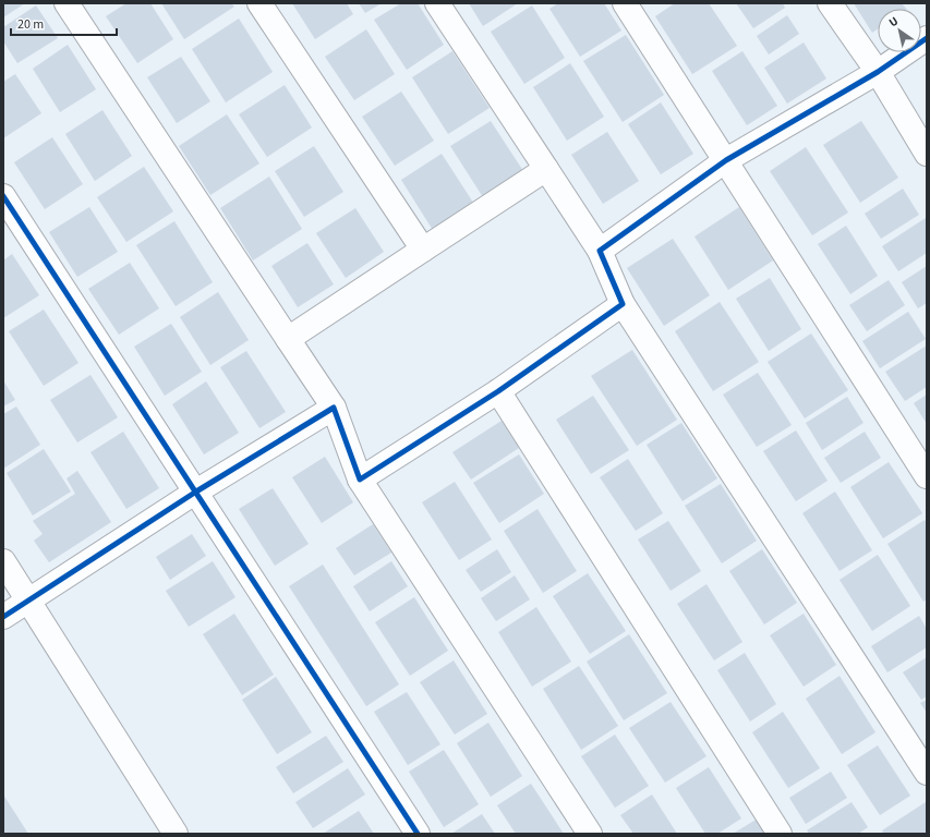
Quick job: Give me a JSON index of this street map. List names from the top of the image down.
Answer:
{
  "scale_bar": "20 m",
  "north": "top left"
}
